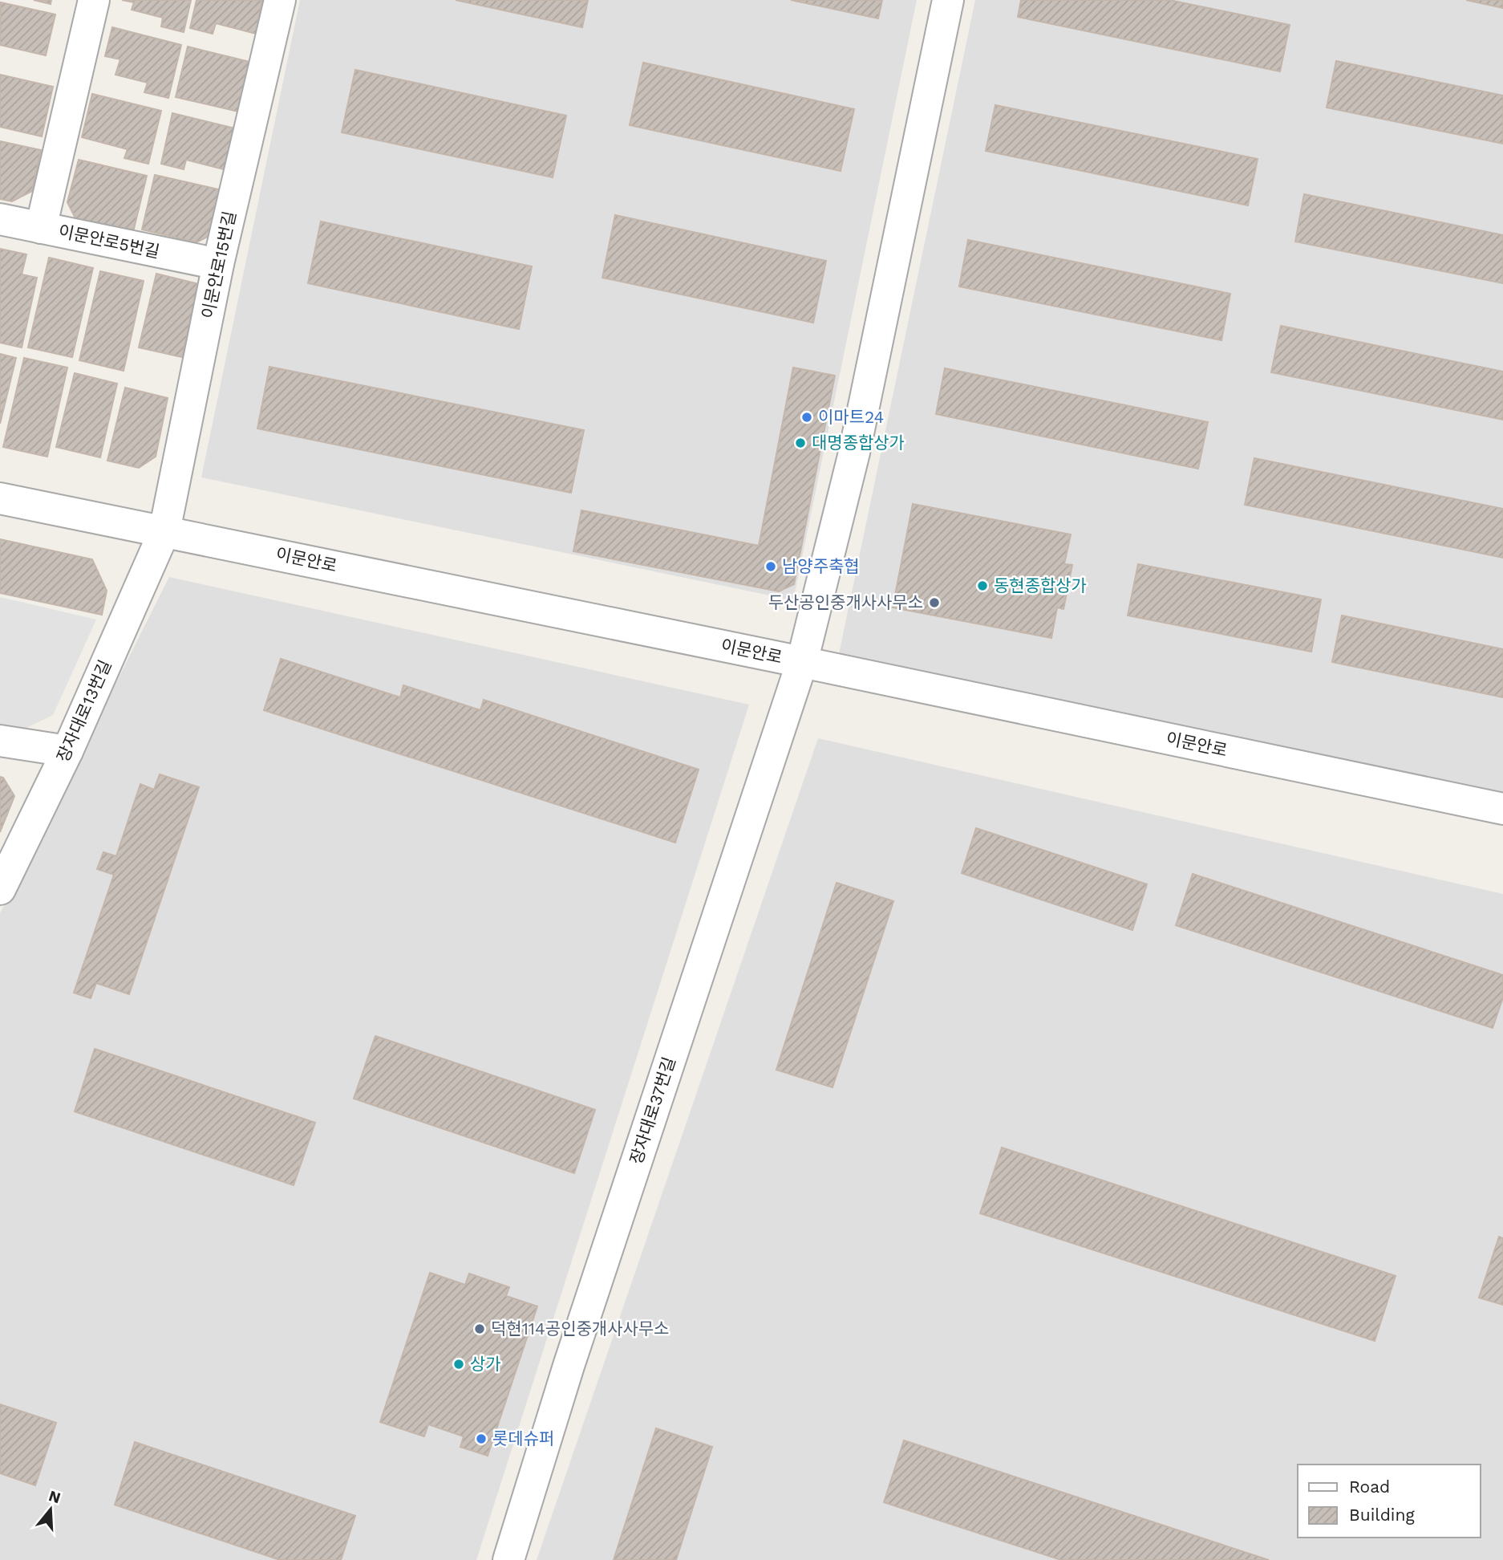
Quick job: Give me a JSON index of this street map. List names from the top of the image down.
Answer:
{
  "streets": {
    "street": [
      "이문안로5번길",
      "이문안로15번길",
      "이문안로",
      "장자대로13번길",
      "장자대로37번길"
    ]
  },
  "crossings": [
    ["이문안로5번길", "이문안로15번길"],
    ["이문안로15번길", "이문안로"],
    ["이문안로15번길", "장자대로13번길"],
    ["이문안로", "장자대로13번길"],
    ["이문안로", "장자대로37번길"]
  ],
  "places": [
    "이마트24",
    "대명종합상가",
    "남양주축협",
    "동현종합상가",
    "두산공인중개사사무소",
    "덕현114공인중개사사무소",
    "상가",
    "롯데슈퍼"
  ],
  "legend": ["Road", "Building"],
  "north": "top"
}
